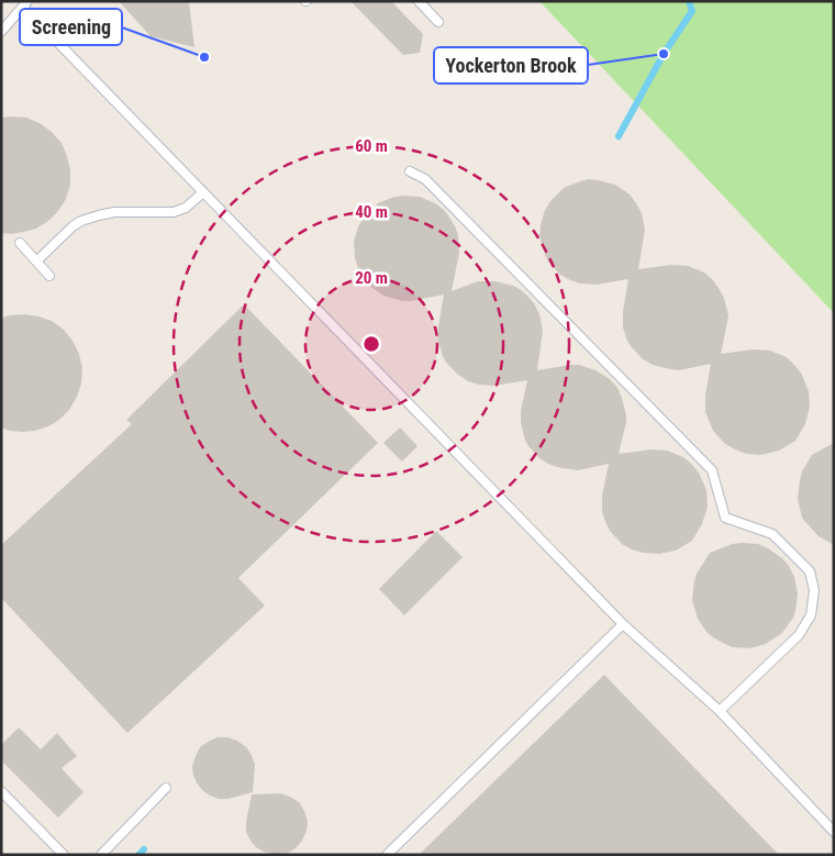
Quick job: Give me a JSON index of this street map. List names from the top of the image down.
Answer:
{
  "places": ["Yockerton Brook", "Screening"],
  "rings": ["60 m", "40 m", "20 m"]
}
